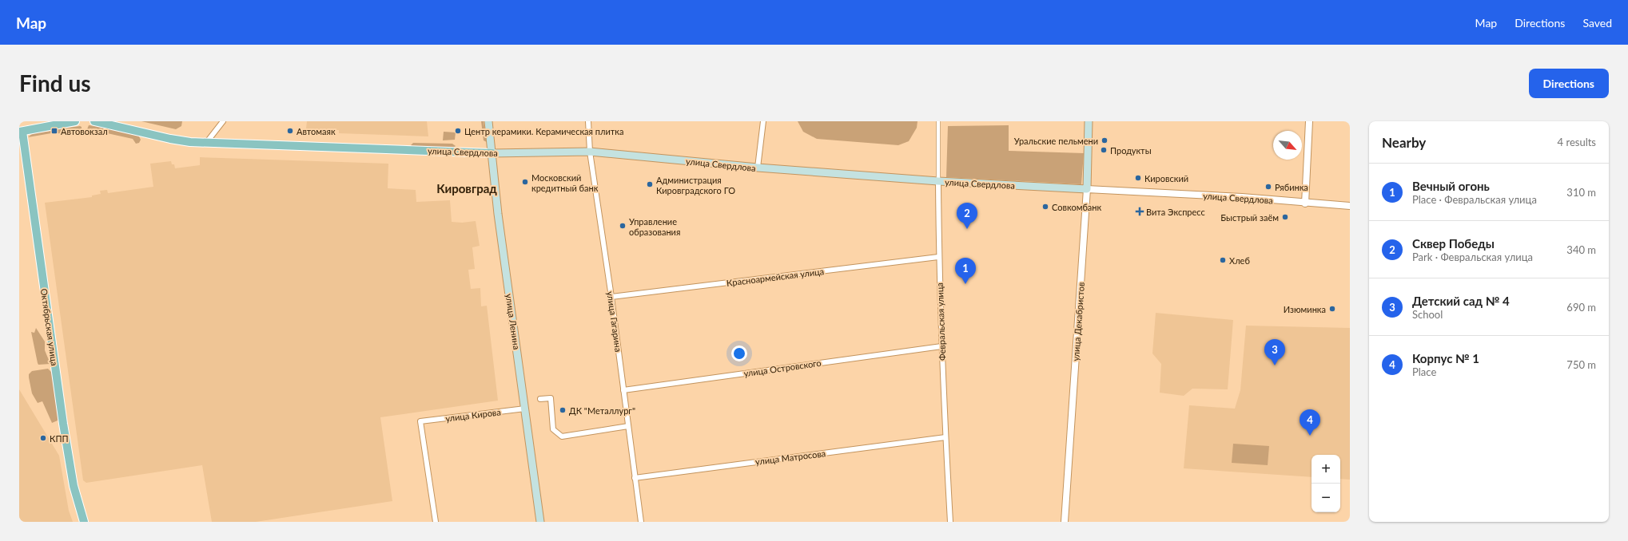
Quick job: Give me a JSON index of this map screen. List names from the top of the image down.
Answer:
{
  "streets": {
    "main road": [
      "улица Свердлова",
      "улица Ленина",
      "улица Декабристов",
      "Октябрьская улица"
    ],
    "street": [
      "Красноармейская улица",
      "улица Гагарина",
      "Февральская улица",
      "улица Островского",
      "улица Кирова",
      "улица Матросова"
    ]
  },
  "crossings": [
    ["улица Свердлова", "улица Ленина"],
    ["улица Свердлова", "улица Гагарина"],
    ["улица Свердлова", "Февральская улица"],
    ["улица Свердлова", "улица Декабристов"],
    ["Красноармейская улица", "улица Гагарина"],
    ["Красноармейская улица", "Февральская улица"],
    ["улица Ленина", "улица Кирова"],
    ["улица Гагарина", "улица Островского"],
    ["улица Гагарина", "улица Матросова"],
    ["Февральская улица", "улица Островского"],
    ["Февральская улица", "улица Матросова"]
  ],
  "districts": ["Кировград"],
  "places": {
    "transit": ["Автовокзал"],
    "other": [
      "Автомаяк",
      "Центр керамики. Керамическая плитка",
      "Уральские пельмени",
      "Продукты",
      "Кировский",
      "Московский кредитный банк",
      "Администрация Кировградского ГО",
      "Рябинка",
      "Совкомбанк",
      "Быстрый заём",
      "Управление образования",
      "Хлеб",
      "Изюминка",
      "ДК \"Металлург\"",
      "КПП"
    ],
    "health": ["Вита Экспресс"]
  },
  "north": "bottom right",
  "page": {
    "header": "Map",
    "nav": ["Map", "Directions", "Saved"],
    "buttons": "Directions",
    "title": "Find us",
    "heading": ["Nearby", "4 results"],
    "list": [
      {
        "mark": "1",
        "name": "Вечный огонь",
        "note": "Place · Февральская улица",
        "value": "310 m"
      },
      {
        "mark": "2",
        "name": "Сквер Победы",
        "note": "Park · Февральская улица",
        "value": "340 m"
      },
      {
        "mark": "3",
        "name": "Детский сад № 4",
        "note": "School",
        "value": "690 m"
      },
      {
        "mark": "4",
        "name": "Корпус № 1",
        "note": "Place",
        "value": "750 m"
      }
    ],
    "pins": [
      "2",
      "1",
      "3",
      "4"
    ],
    "map_buttons": ["+", "−"]
  }
}
